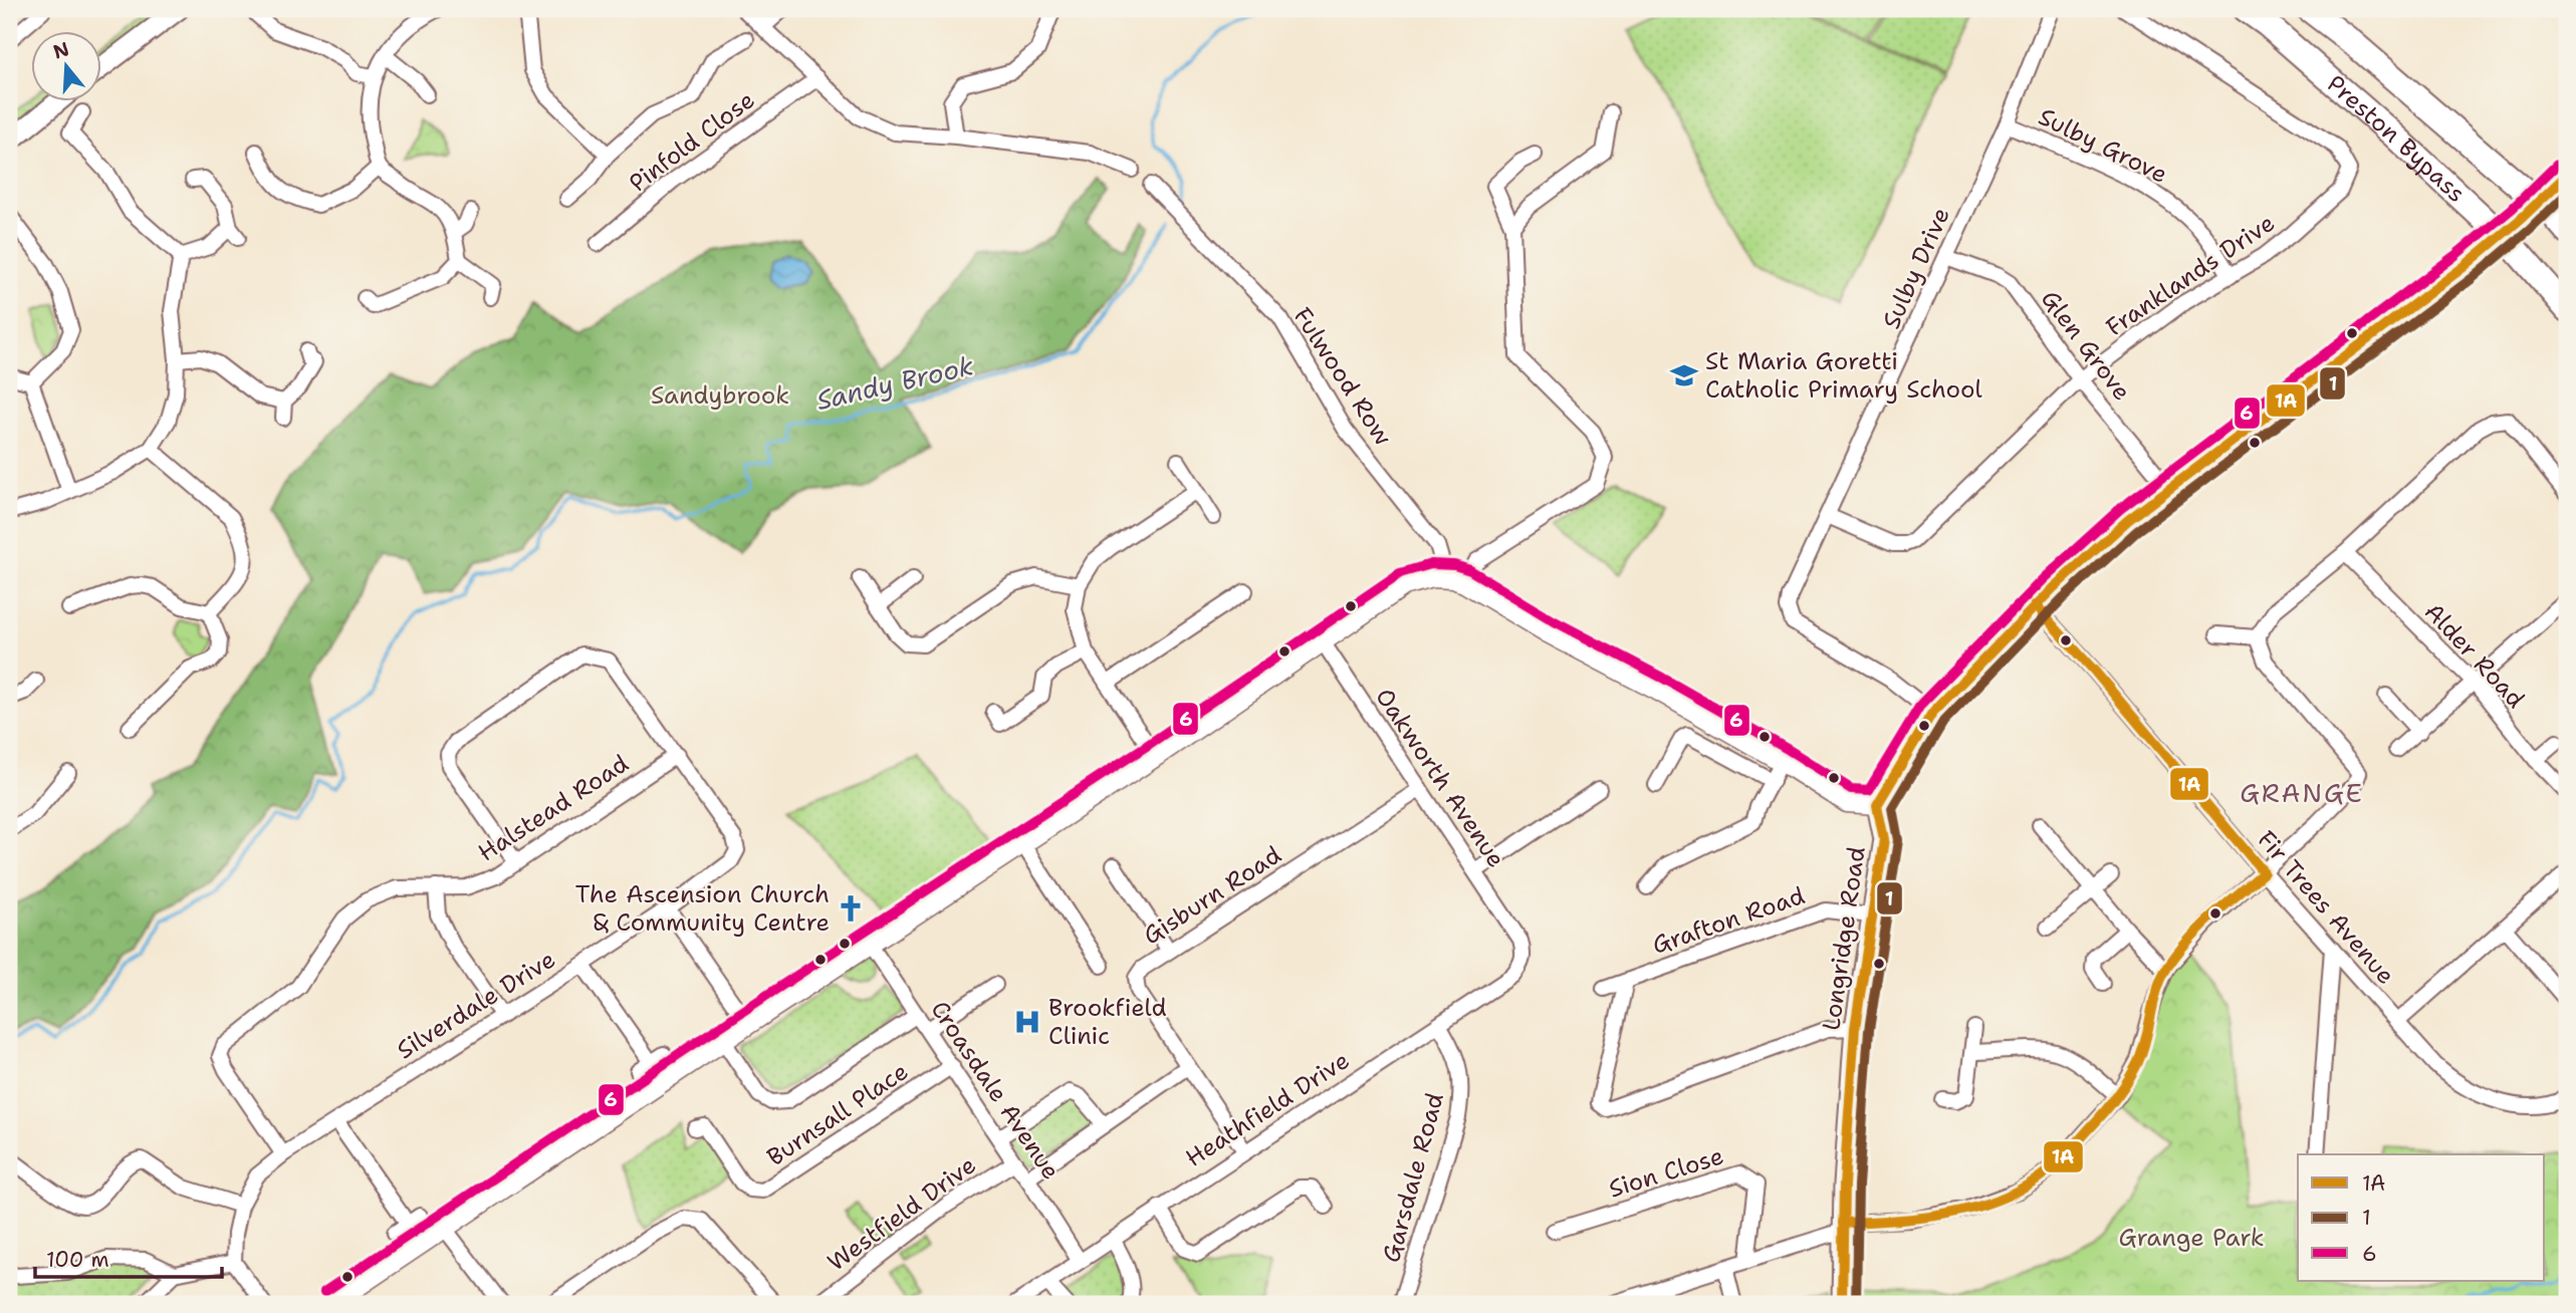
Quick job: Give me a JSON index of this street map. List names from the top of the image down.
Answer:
{
  "streets": {
    "highway": ["Preston Bypass"],
    "main road": ["Longridge Road"],
    "street": [
      "Pinfold Close",
      "Sulby Grove",
      "Sulby Drive",
      "Franklands Drive",
      "Glen Grove",
      "Fulwood Row",
      "Alder Road",
      "Oakworth Avenue",
      "Halstead Road",
      "Gisburn Road",
      "Fir Trees Avenue",
      "Grafton Road",
      "Silverdale Drive",
      "Croasdale Avenue",
      "Heathfield Drive",
      "Burnsall Place",
      "Sion Close",
      "Garsdale Road",
      "Westfield Drive"
    ]
  },
  "crossings": [
    ["Sulby Grove", "Sulby Drive"],
    ["Sulby Grove", "Franklands Drive"],
    ["Sulby Drive", "Franklands Drive"],
    ["Sulby Drive", "Glen Grove"],
    ["Franklands Drive", "Glen Grove"],
    ["Oakworth Avenue", "Gisburn Road"],
    ["Oakworth Avenue", "Heathfield Drive"],
    ["Halstead Road", "Silverdale Drive"],
    ["Gisburn Road", "Heathfield Drive"],
    ["Grafton Road", "Longridge Road"],
    ["Croasdale Avenue", "Heathfield Drive"],
    ["Croasdale Avenue", "Burnsall Place"],
    ["Croasdale Avenue", "Westfield Drive"],
    ["Heathfield Drive", "Garsdale Road"]
  ],
  "districts": ["GRANGE"],
  "water": ["Sandy Brook"],
  "parks": ["Sandybrook", "Grange Park"],
  "places": {
    "school or university": ["St Maria Goretti Catholic Primary School"],
    "church": ["The Ascension Church & Community Centre"],
    "hospital": ["Brookfield Clinic"]
  },
  "lines": ["transit line 6", "transit line 1A", "transit line 1"],
  "legend": ["1A", "1", "6"],
  "scale_bar": "100 m",
  "north": "top"
}
